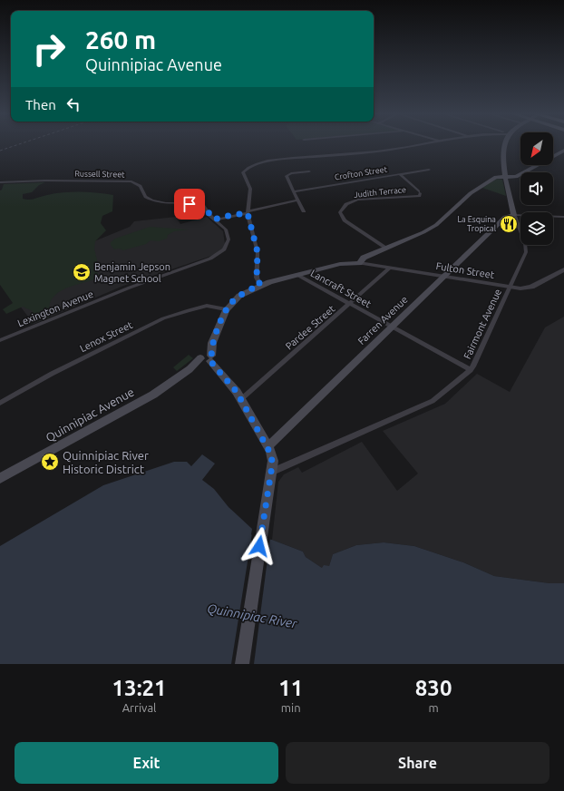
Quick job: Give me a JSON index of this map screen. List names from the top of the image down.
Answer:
{
  "streets": {
    "main road": ["Farren Avenue", "Fairmont Avenue", "Quinnipiac Avenue"],
    "street": [
      "Crofton Street",
      "Russell Street",
      "Judith Terrace",
      "Fulton Street",
      "Lancraft Street",
      "Lexington Avenue",
      "Pardee Street",
      "Lenox Street"
    ]
  },
  "crossings": [
    ["Crofton Street", "Judith Terrace"],
    ["Russell Street", "Lexington Avenue"],
    ["Fulton Street", "Farren Avenue"],
    ["Fulton Street", "Fairmont Avenue"],
    ["Fulton Street", "Pardee Street"],
    ["Lancraft Street", "Farren Avenue"],
    ["Lancraft Street", "Fairmont Avenue"],
    ["Lancraft Street", "Pardee Street"],
    ["Farren Avenue", "Fairmont Avenue"]
  ],
  "water": ["Quinnipiac River"],
  "places": {
    "restaurant": ["La Esquina Tropical"],
    "school or university": ["Benjamin Jepson Magnet School"],
    "place": ["Quinnipiac River Historic District"]
  },
  "north": "bottom left",
  "page": {
    "turn": ["260 m", "Quinnipiac Avenue"],
    "then": "Then",
    "eta": [
      "13:21",
      "Arrival",
      "11",
      "min",
      "830",
      "m"
    ],
    "buttons": ["Exit", "Share"]
  }
}
